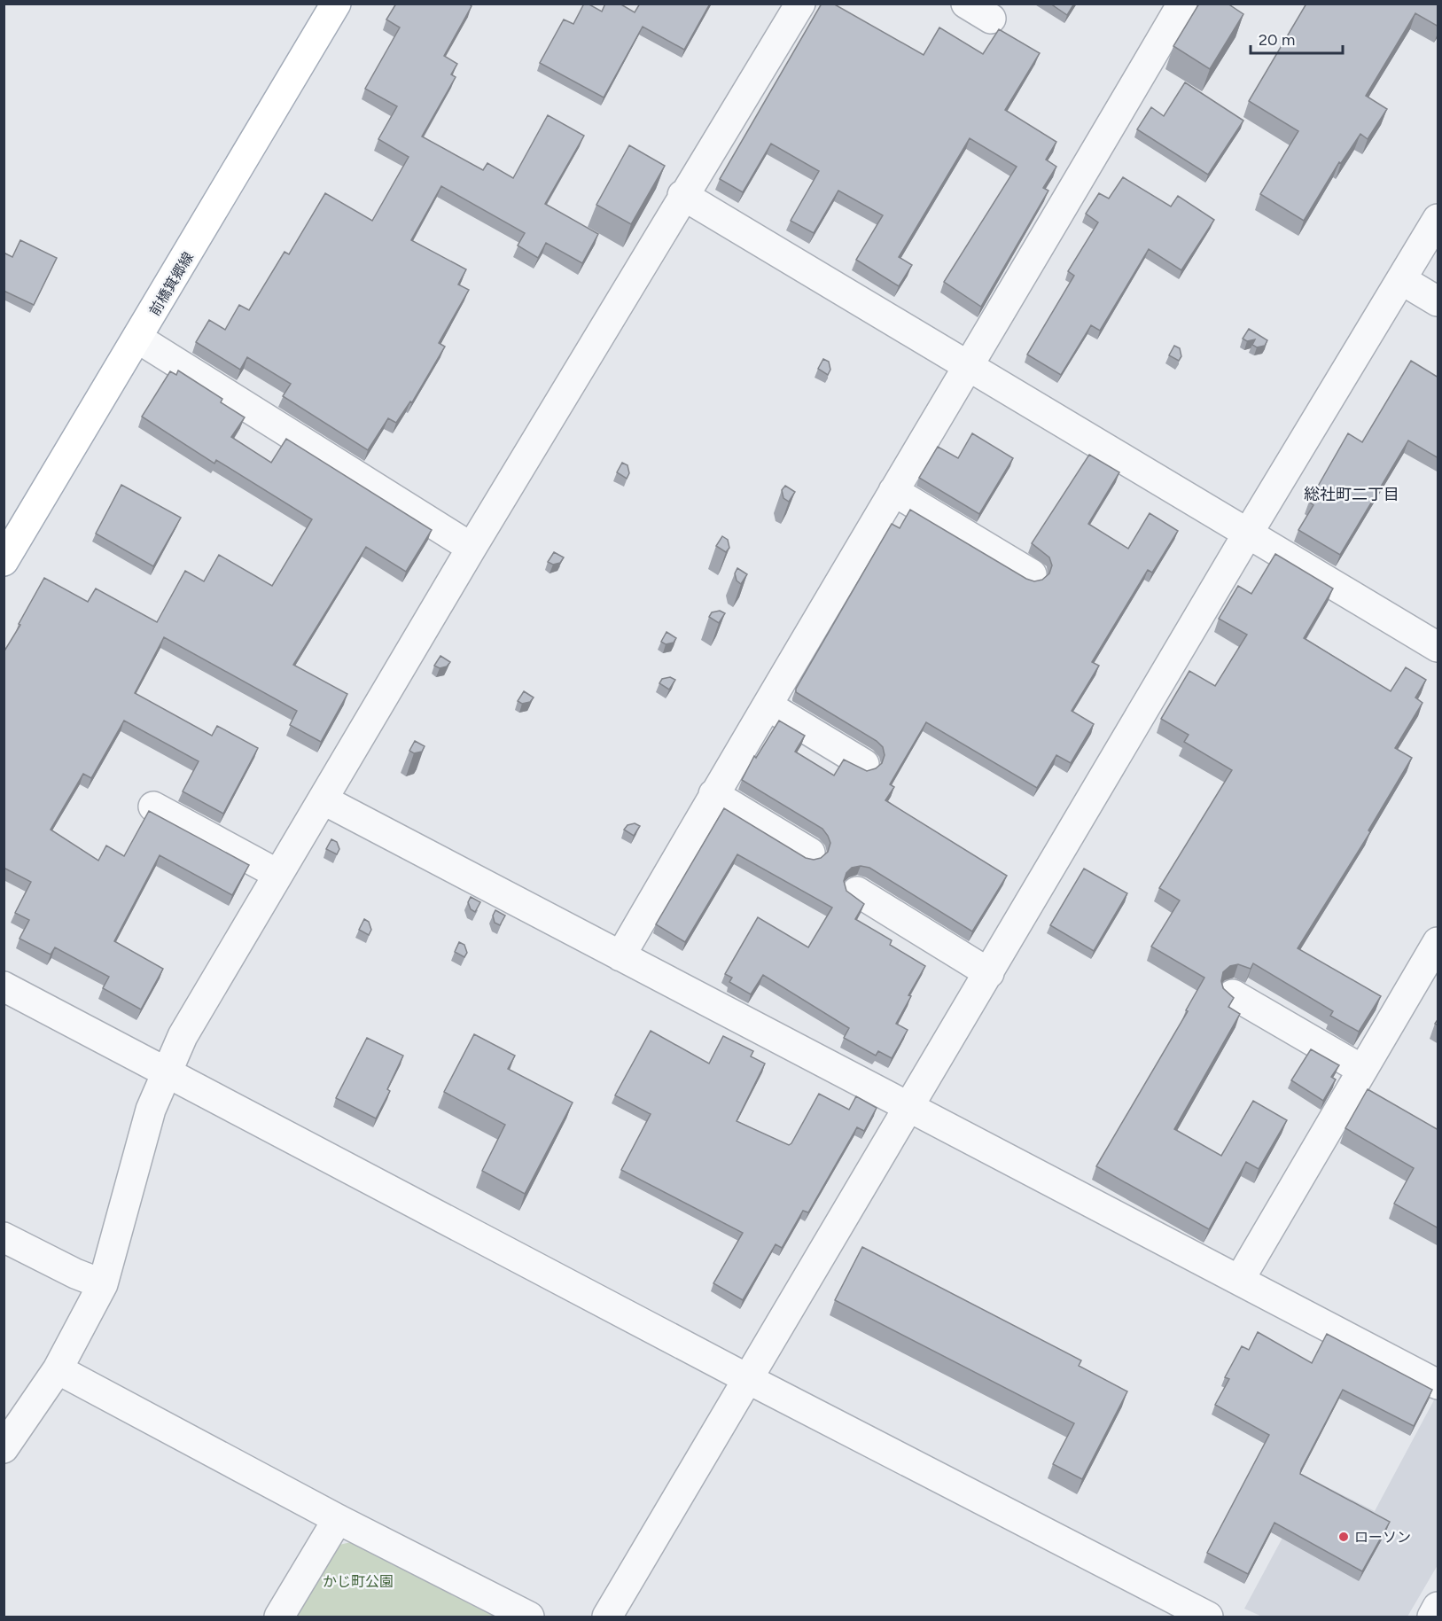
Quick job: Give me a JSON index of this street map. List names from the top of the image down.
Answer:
{
  "streets": {
    "main road": ["前橋箕郷線"]
  },
  "districts": ["総社町二丁目"],
  "parks": ["かじ町公園"],
  "places": ["ローソン"],
  "scale_bar": "20 m"
}
